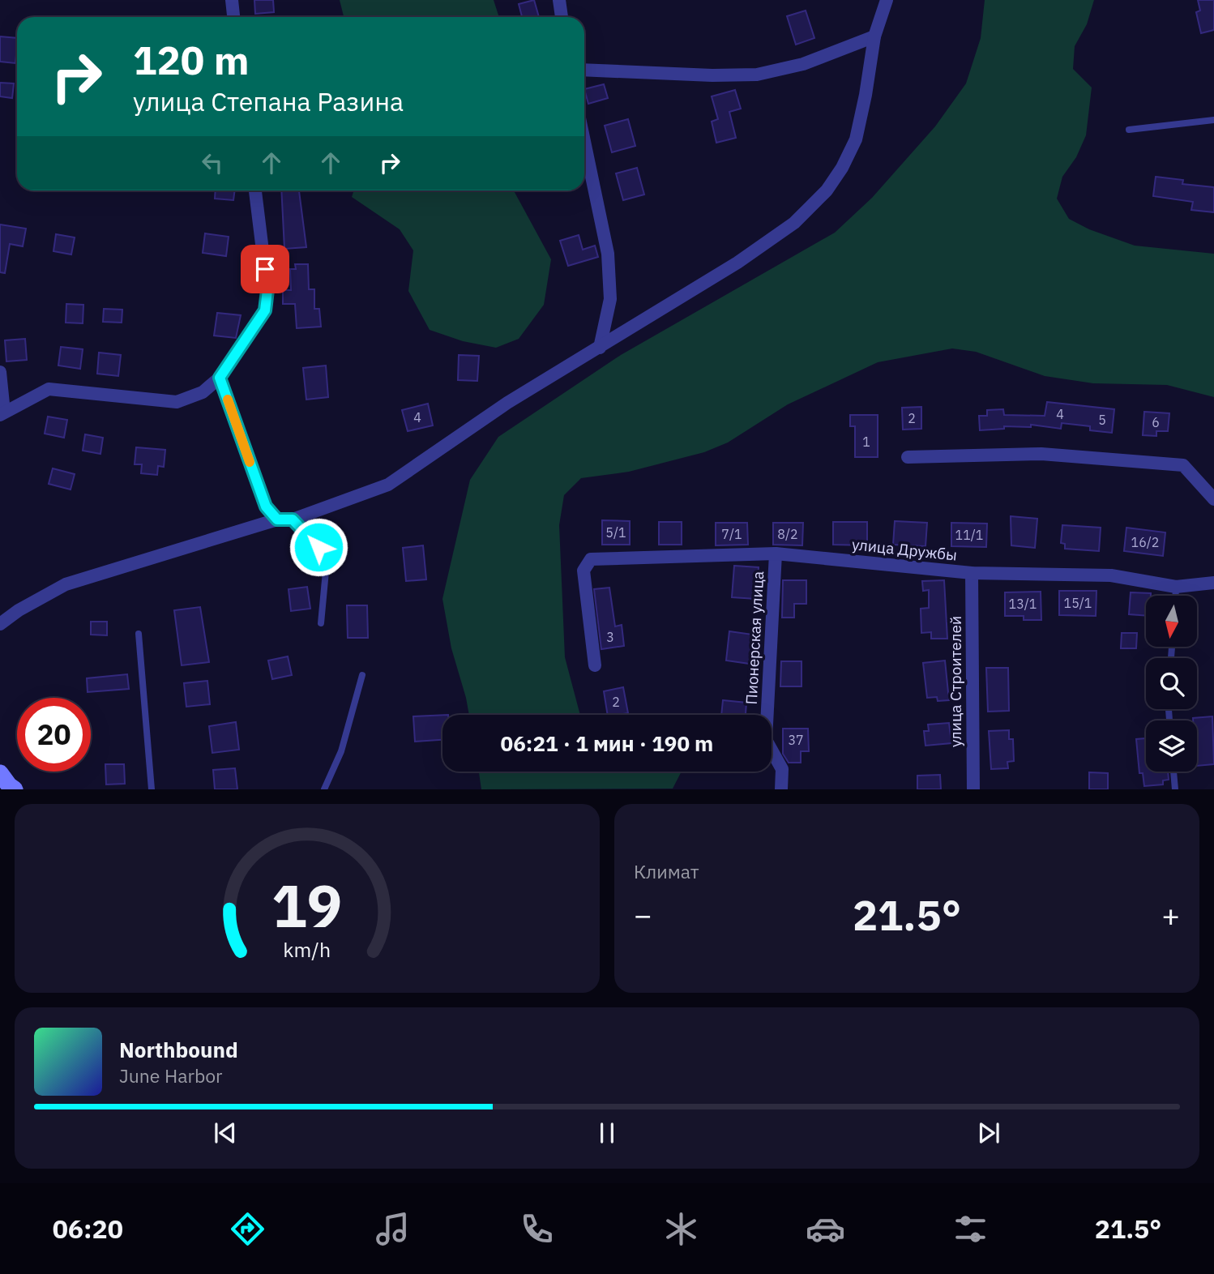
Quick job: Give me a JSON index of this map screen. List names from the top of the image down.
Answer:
{
  "streets": {
    "street": ["улица Дружбы", "Пионерская улица", "улица Строителей"]
  },
  "crossings": [
    ["улица Дружбы", "Пионерская улица"],
    ["улица Дружбы", "улица Строителей"]
  ],
  "house_numbers": [
    "4",
    "4",
    "2",
    "5",
    "6",
    "1",
    "5/1",
    "7/1",
    "8/2",
    "11/1",
    "16/2",
    "15/1",
    "13/1",
    "3",
    "2",
    "37"
  ],
  "north": "bottom",
  "page": {
    "turn": ["120 m", "улица Степана Разина"],
    "limit": "20",
    "trip": "06:21 · 1 мин · 190 m",
    "tile": "Климат",
    "heat": ["−", "21.5°", "+"],
    "song": ["Northbound", "June Harbor"],
    "tabs": ["06:20", "21.5°"],
    "gauge": ["19", "km/h"]
  }
}
